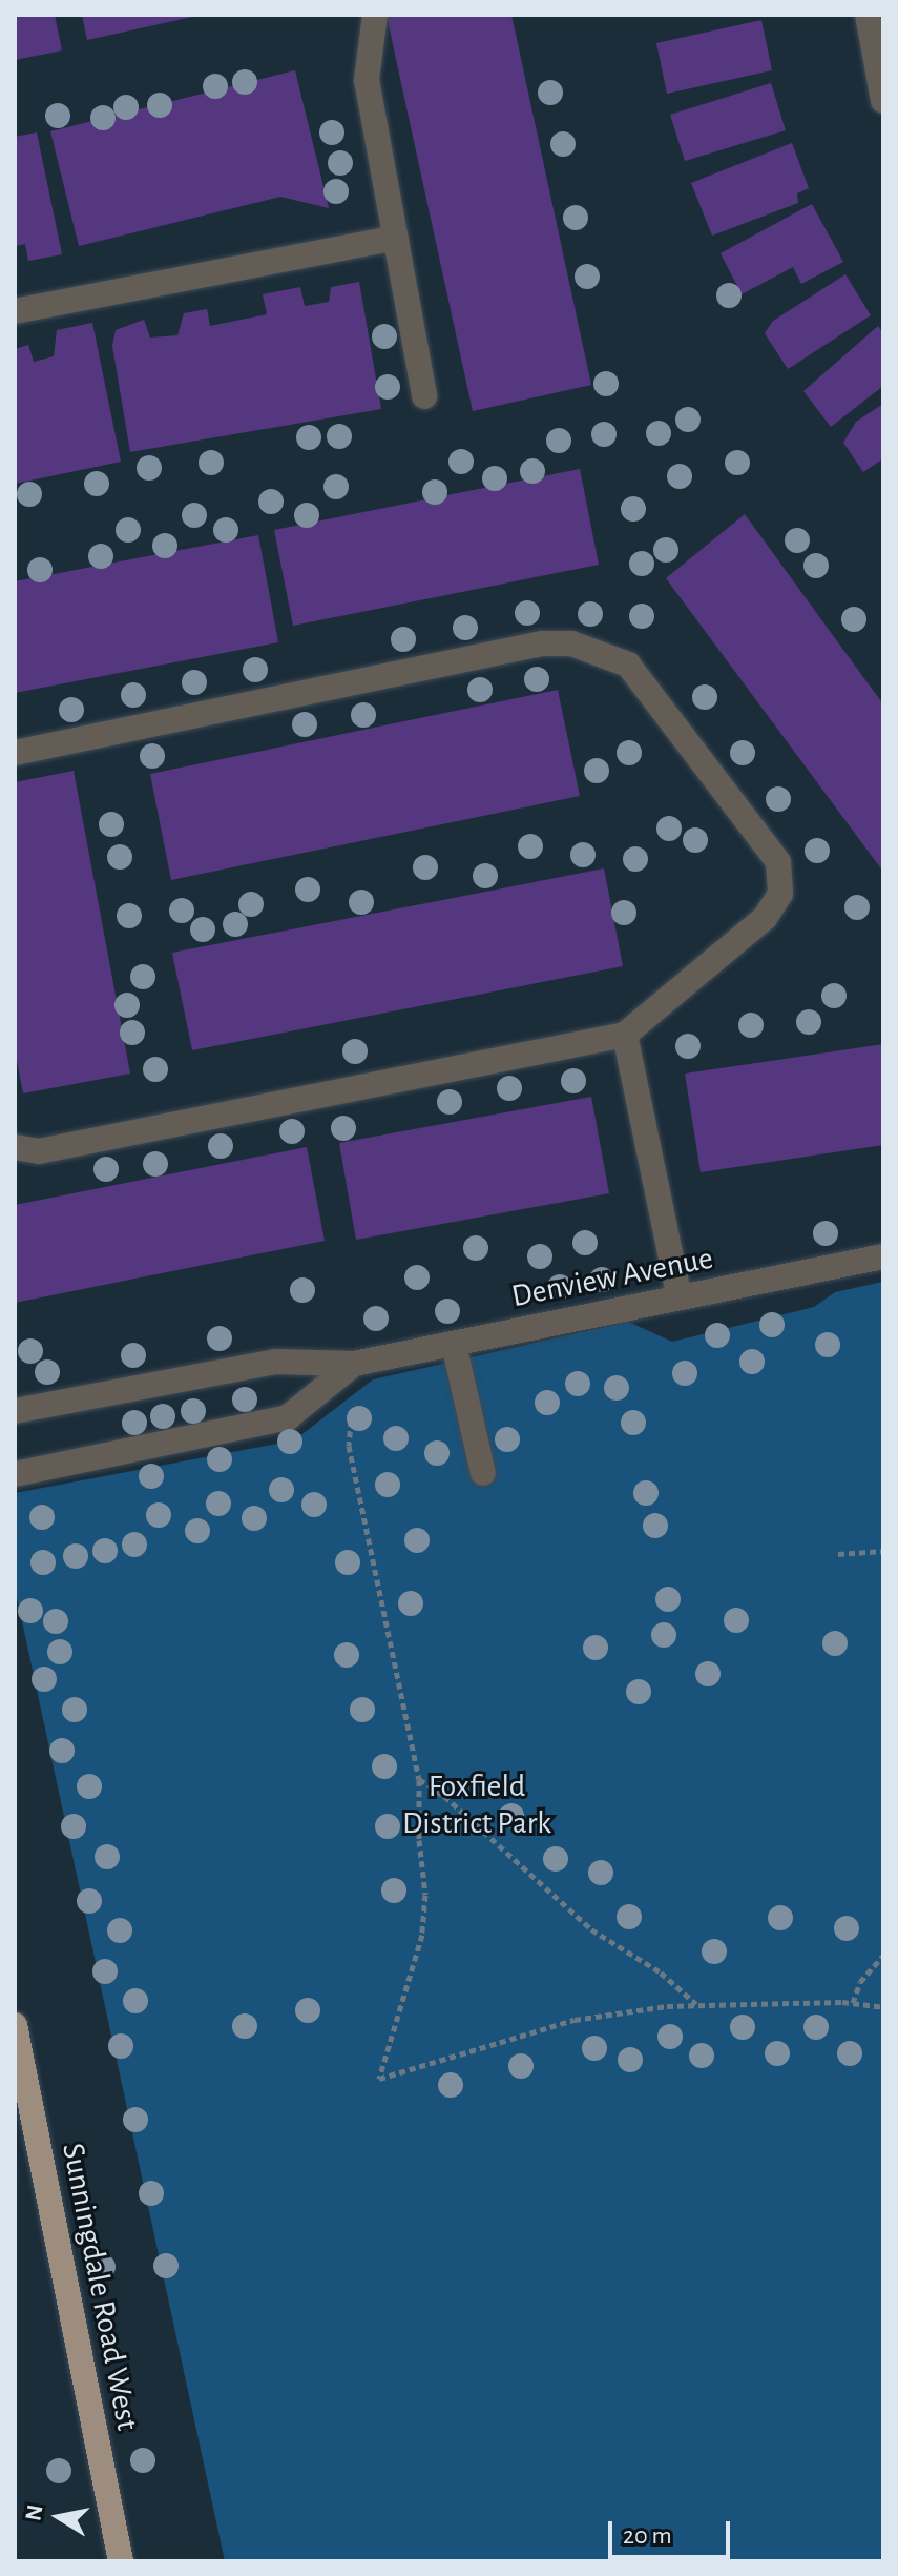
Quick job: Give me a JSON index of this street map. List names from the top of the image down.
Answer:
{
  "streets": {
    "main road": ["Sunningdale Road West"],
    "street": ["Denview Avenue"]
  },
  "parks": ["Foxfield District Park"],
  "scale_bar": "20 m",
  "north": "left"
}
